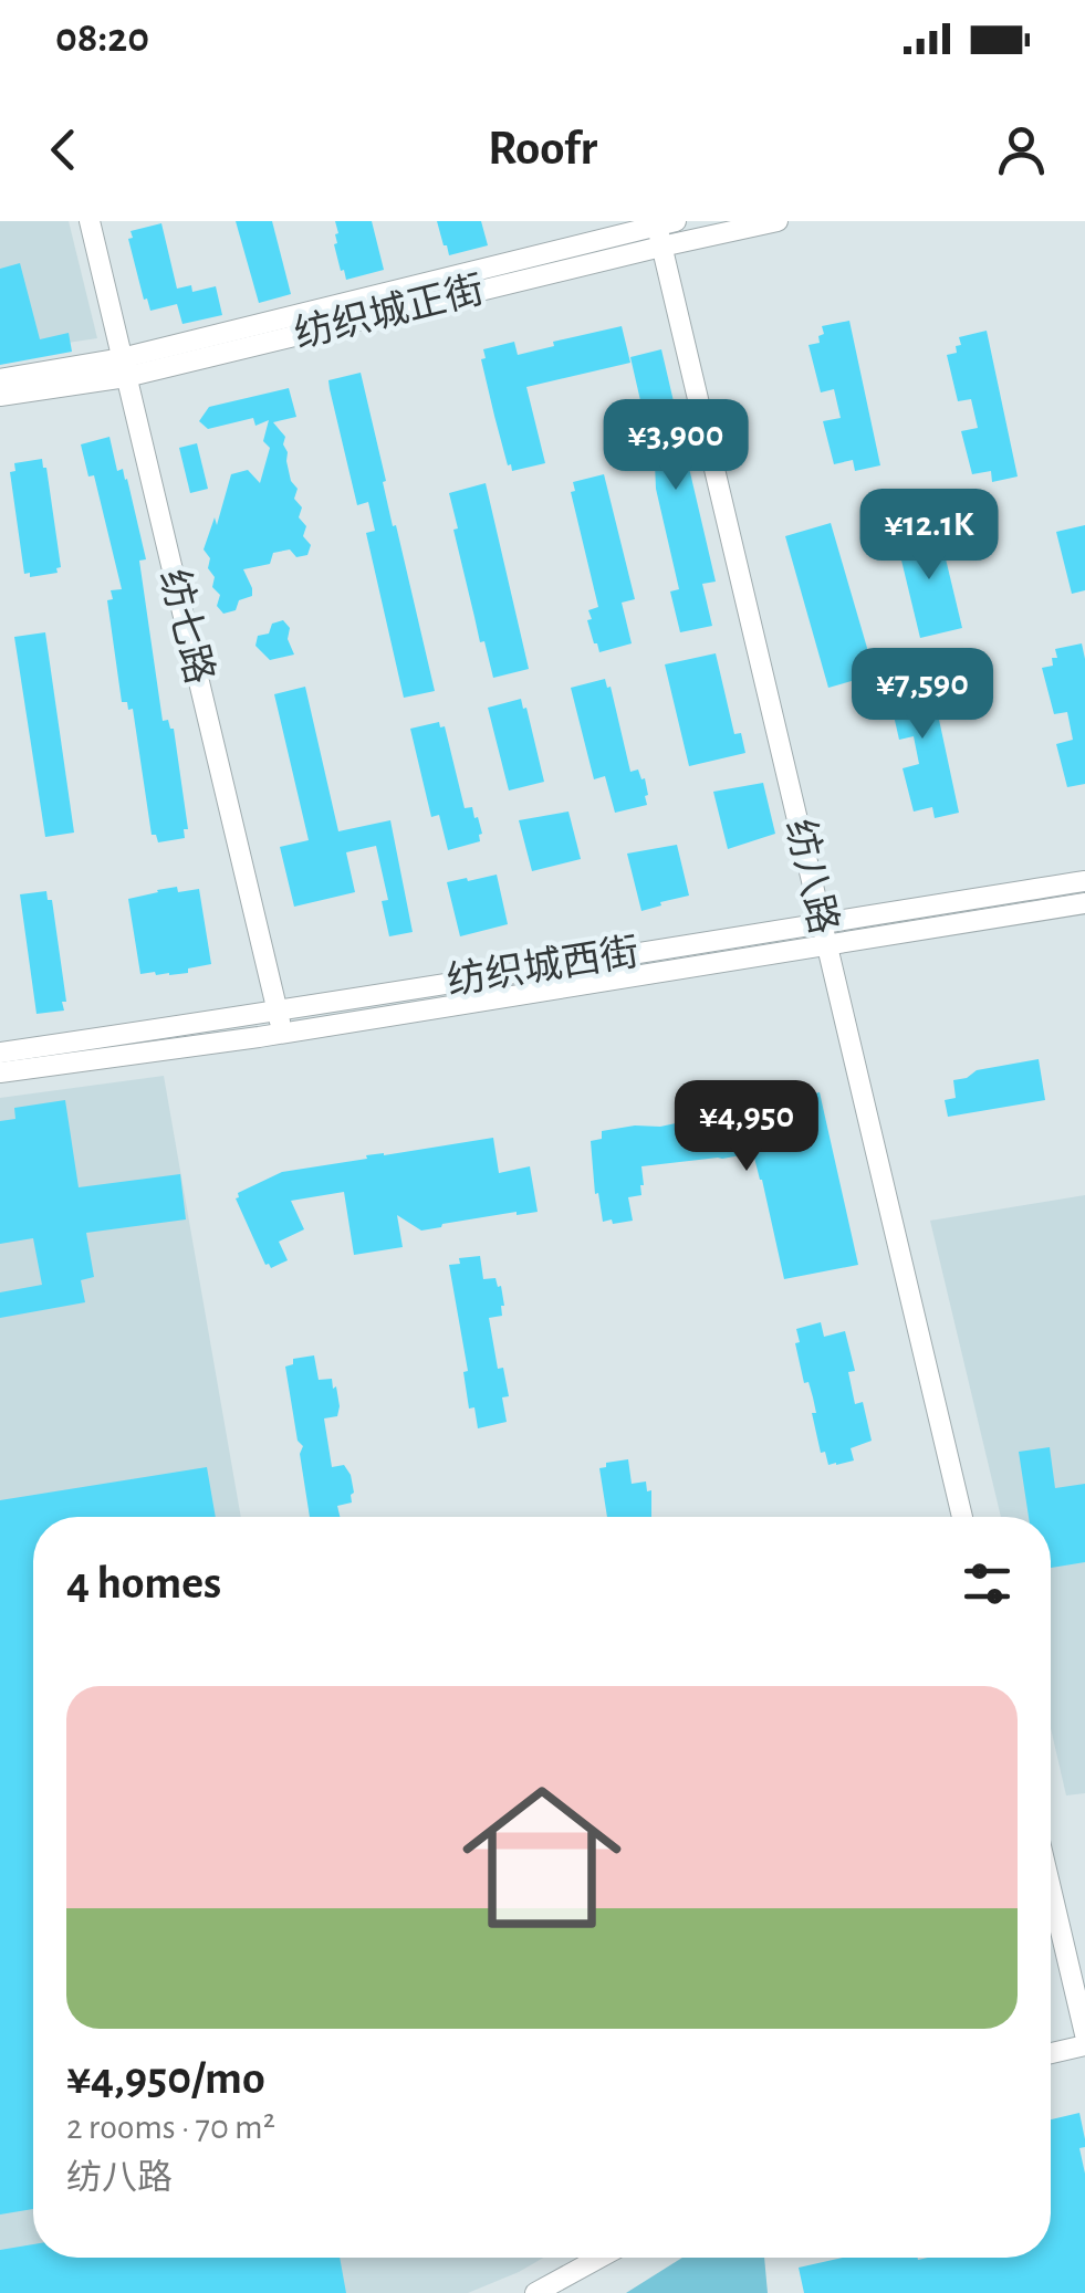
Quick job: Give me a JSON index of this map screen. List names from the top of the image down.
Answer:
{
  "streets": {
    "street": [
      "纺织城正街",
      "纺七路",
      "纺八路",
      "纺织城西街"
    ]
  },
  "crossings": [
    ["纺织城正街", "纺七路"],
    ["纺织城正街", "纺八路"],
    ["纺七路", "纺织城西街"],
    ["纺八路", "纺织城西街"]
  ],
  "page": {
    "status": "08:20",
    "header": "Roofr",
    "price": [
      "¥3,900",
      "¥12.1K",
      "¥7,590",
      "¥4,950"
    ],
    "heading": "4 homes",
    "list": [
      {
        "name": "¥4,950/mo",
        "note": "2 rooms · 70 m² · 纺八路"
      }
    ]
  }
}
